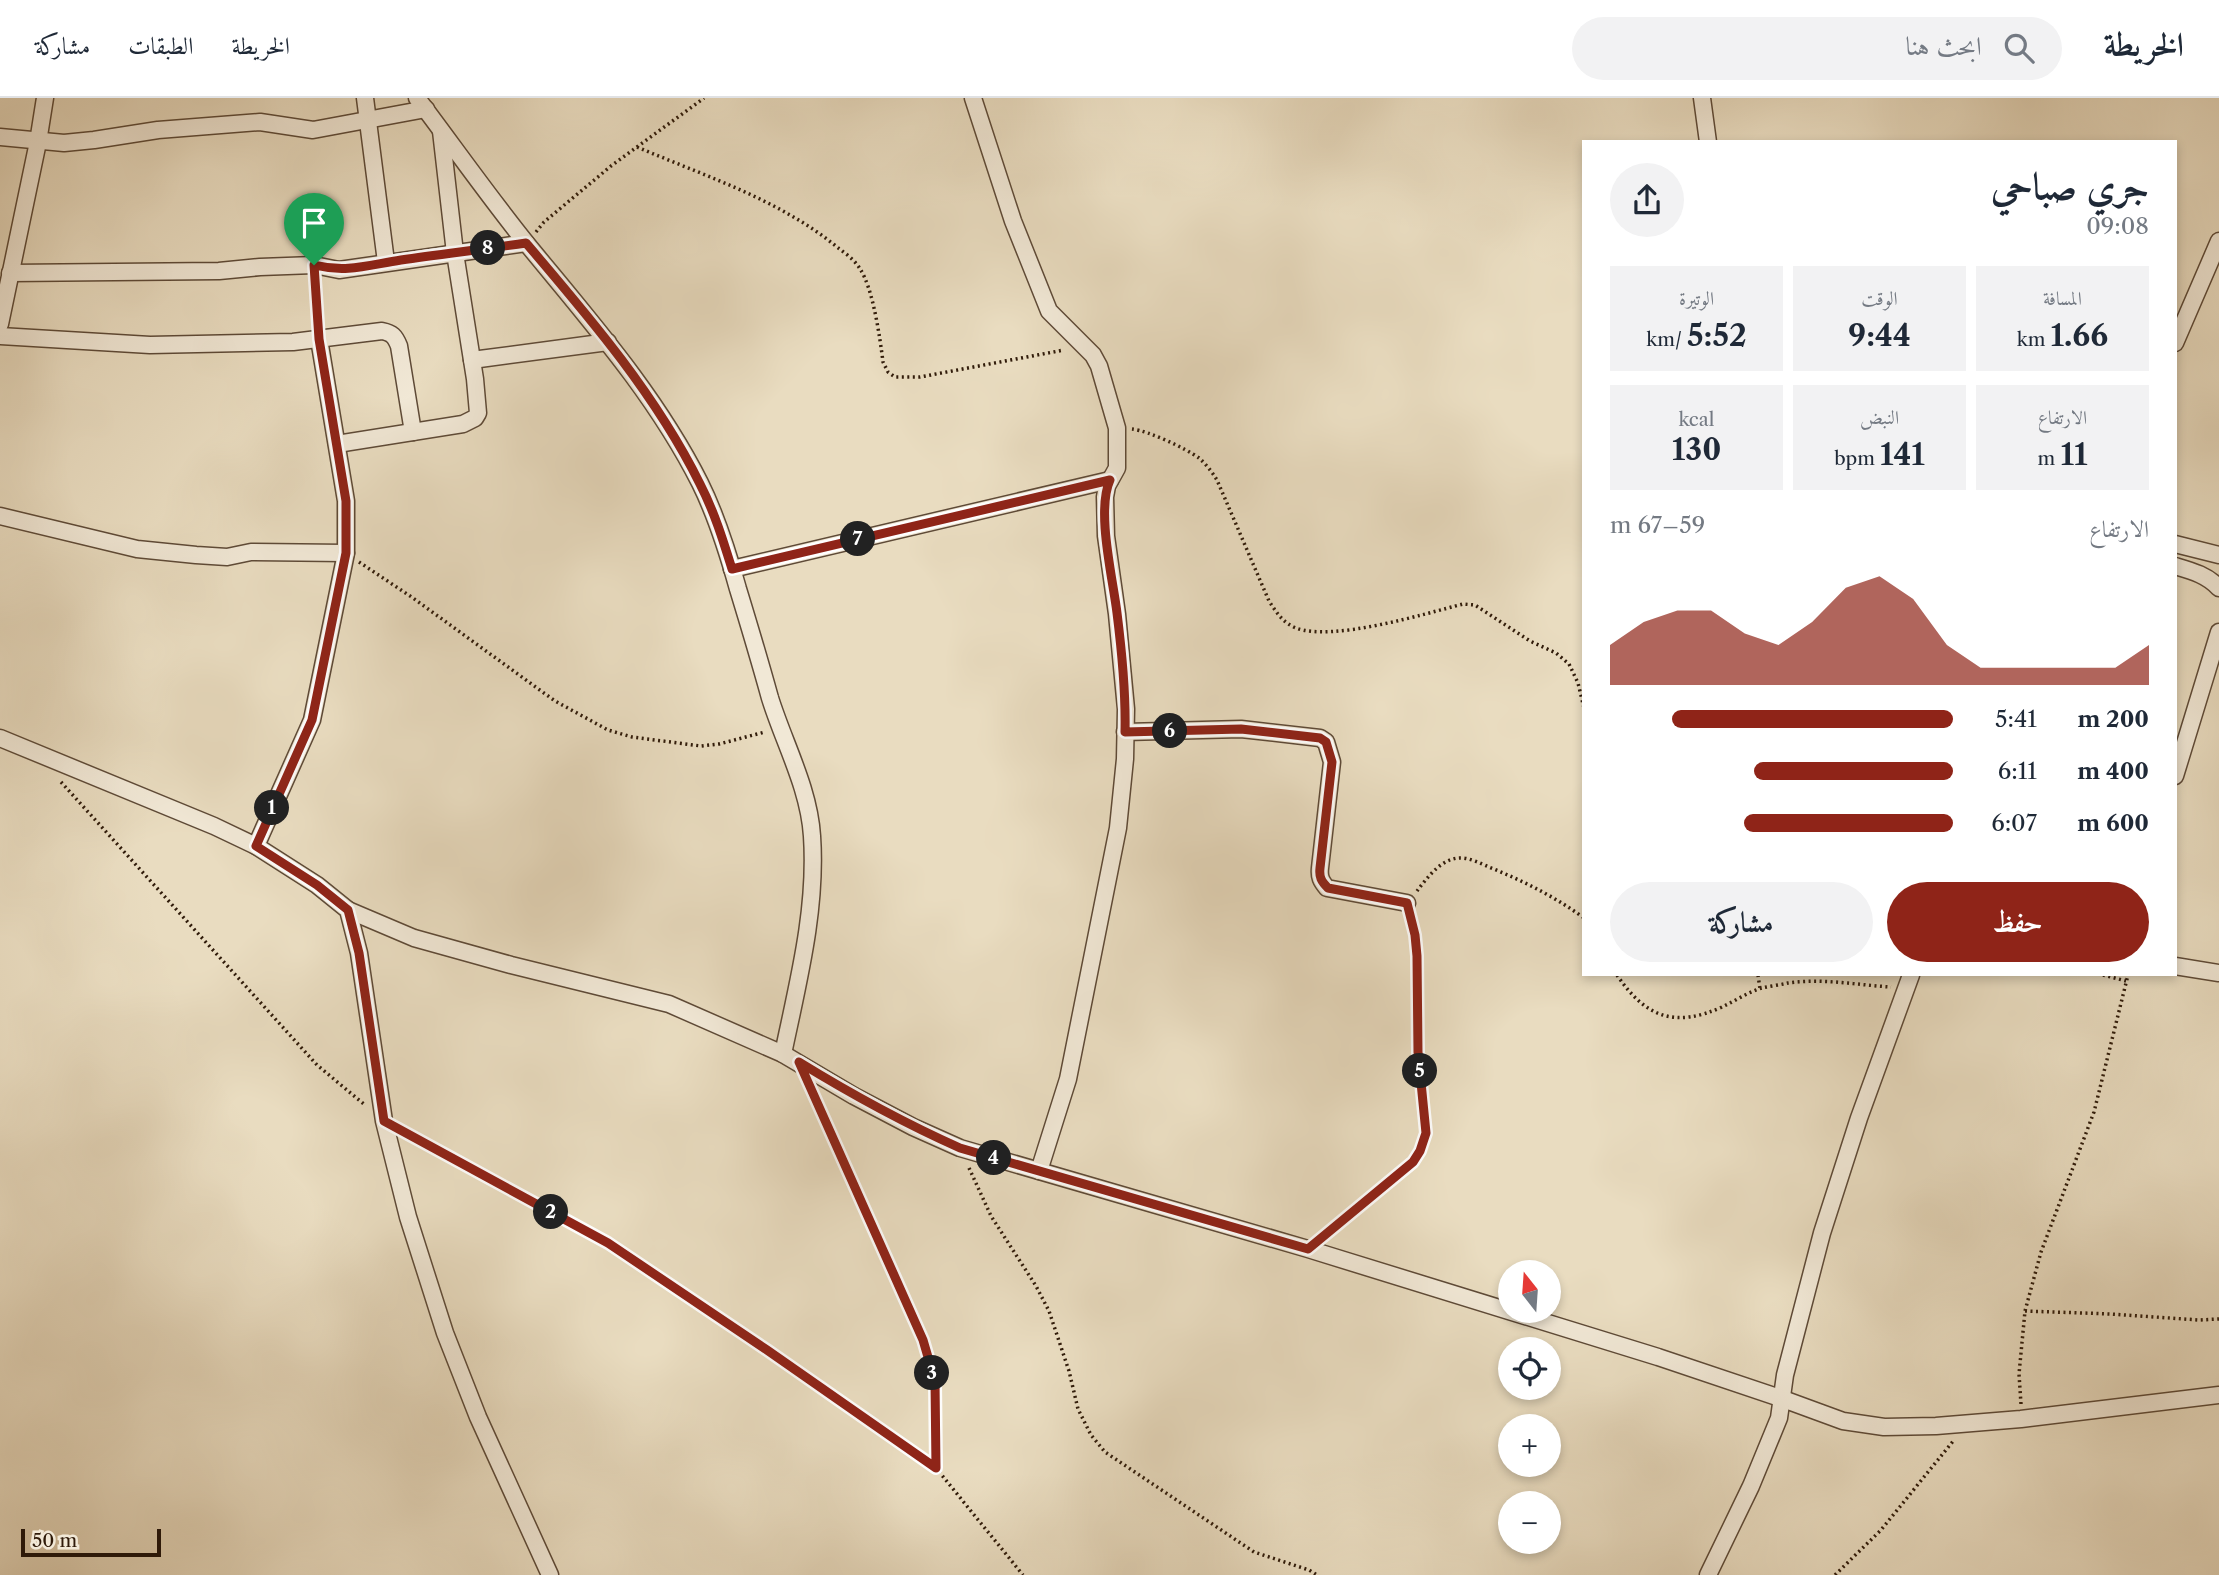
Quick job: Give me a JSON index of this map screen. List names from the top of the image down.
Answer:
{
  "scale_bar": "50 m",
  "north": "top",
  "page": {
    "header": "الخريطة",
    "search": "ابحث هنا",
    "nav": ["الخريطة", "الطبقات", "مشاركة"],
    "heading": ["جري صباحي", "09:08"],
    "pins": [
      "8",
      "7",
      "6",
      "1",
      "5",
      "4",
      "2",
      "3"
    ],
    "stats": [
      ["المسافة", "1.66 km"],
      ["الوقت", "9:44"],
      ["الوتيرة", "5:52 /km"],
      ["الارتفاع", "11 m"],
      ["النبض", "141 bpm"],
      ["kcal", "130"]
    ],
    "chart": ["الارتفاع", "59–67 m"],
    "list": [
      {
        "name": "200 m",
        "note": "5:41"
      },
      {
        "name": "400 m",
        "note": "6:11"
      },
      {
        "name": "600 m",
        "note": "6:07"
      }
    ],
    "buttons": ["حفظ", "مشاركة"],
    "map_buttons": ["+", "−"],
    "scale": "50 m"
  }
}
